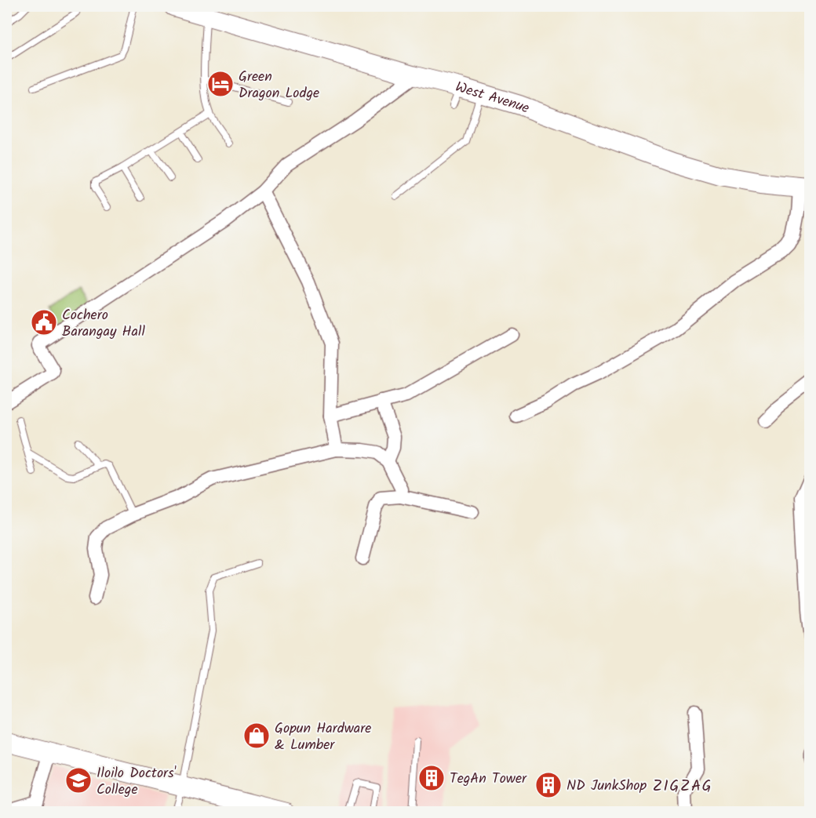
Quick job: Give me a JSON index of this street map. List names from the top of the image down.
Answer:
{
  "streets": {
    "main road": ["West Avenue"]
  },
  "districts": ["ZIGZAG"],
  "places": {
    "hotel": ["Green Dragon Lodge"],
    "public building": ["Cochero Barangay Hall"],
    "shop": ["Gopun Hardware & Lumber"],
    "building": ["TegAn Tower", "ND JunkShop"],
    "school or university": ["Iloilo Doctors' College"]
  }
}
